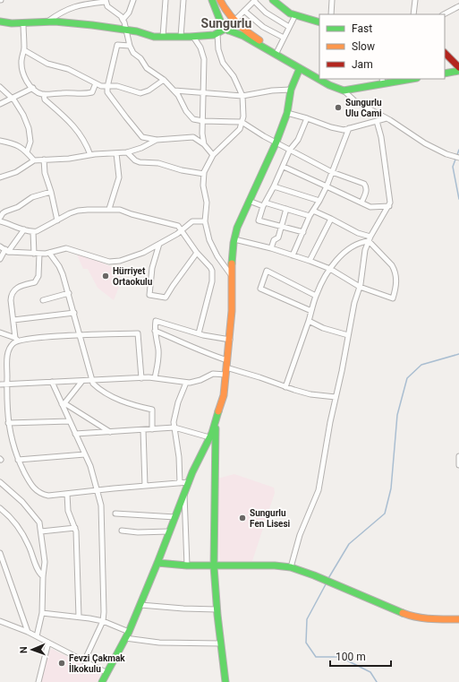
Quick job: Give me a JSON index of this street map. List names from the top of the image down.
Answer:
{
  "districts": ["Sungurlu"],
  "places": [
    "Sungurlu Ulu Cami",
    "Hürriyet Ortaokulu",
    "Sungurlu Fen Lisesi",
    "Fevzi Çakmak İlkokulu"
  ],
  "legend": ["Fast", "Slow", "Jam"],
  "scale_bar": "100 m",
  "north": "left"
}
